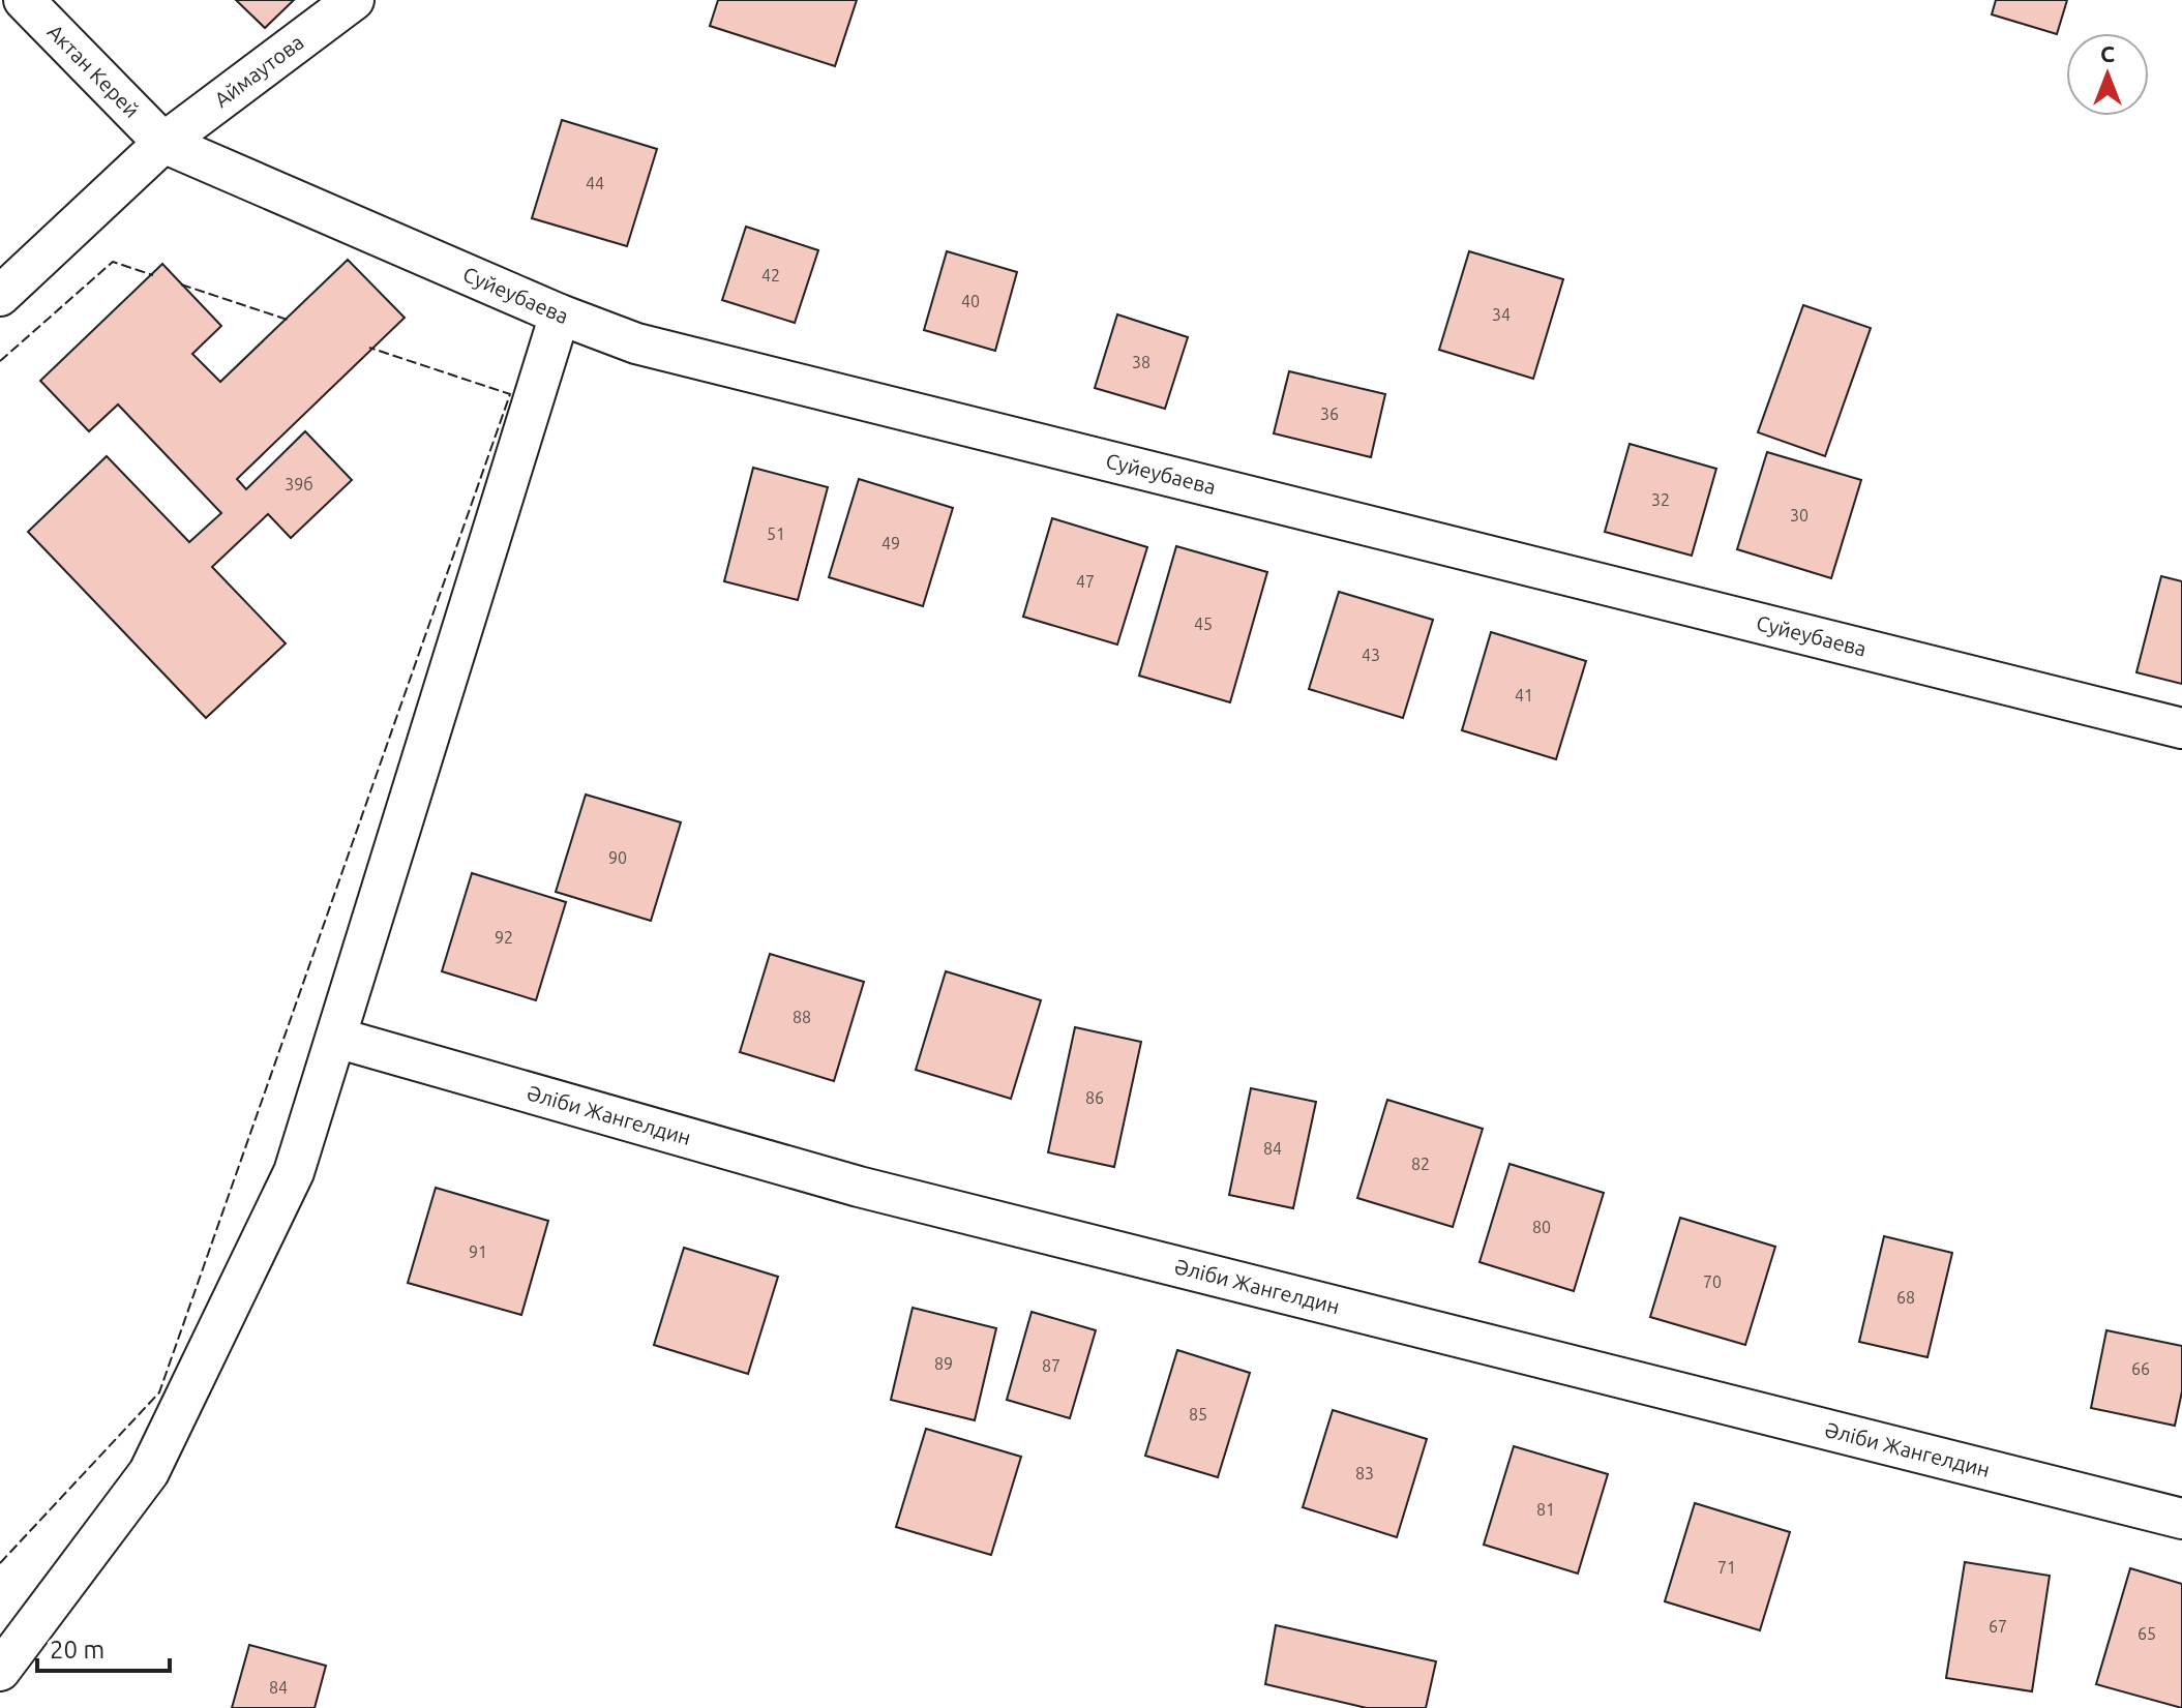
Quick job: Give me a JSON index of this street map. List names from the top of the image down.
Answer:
{
  "streets": {
    "street": [
      "Актан Керей",
      "Аймаутова",
      "Суйеубаева",
      "Әліби Жангелдин"
    ]
  },
  "crossings": [
    ["Актан Керей", "Аймаутова"],
    ["Актан Керей", "Суйеубаева"],
    ["Аймаутова", "Суйеубаева"]
  ],
  "house_numbers": [
    "44",
    "42",
    "40",
    "34",
    "38",
    "36",
    "39б",
    "32",
    "30",
    "51",
    "49",
    "47",
    "45",
    "43",
    "41",
    "90",
    "92",
    "88",
    "86",
    "84",
    "82",
    "80",
    "91",
    "70",
    "68",
    "89",
    "87",
    "66",
    "85",
    "83",
    "81",
    "71",
    "67",
    "65",
    "84"
  ],
  "scale_bar": "20 m",
  "north": "top"
}
